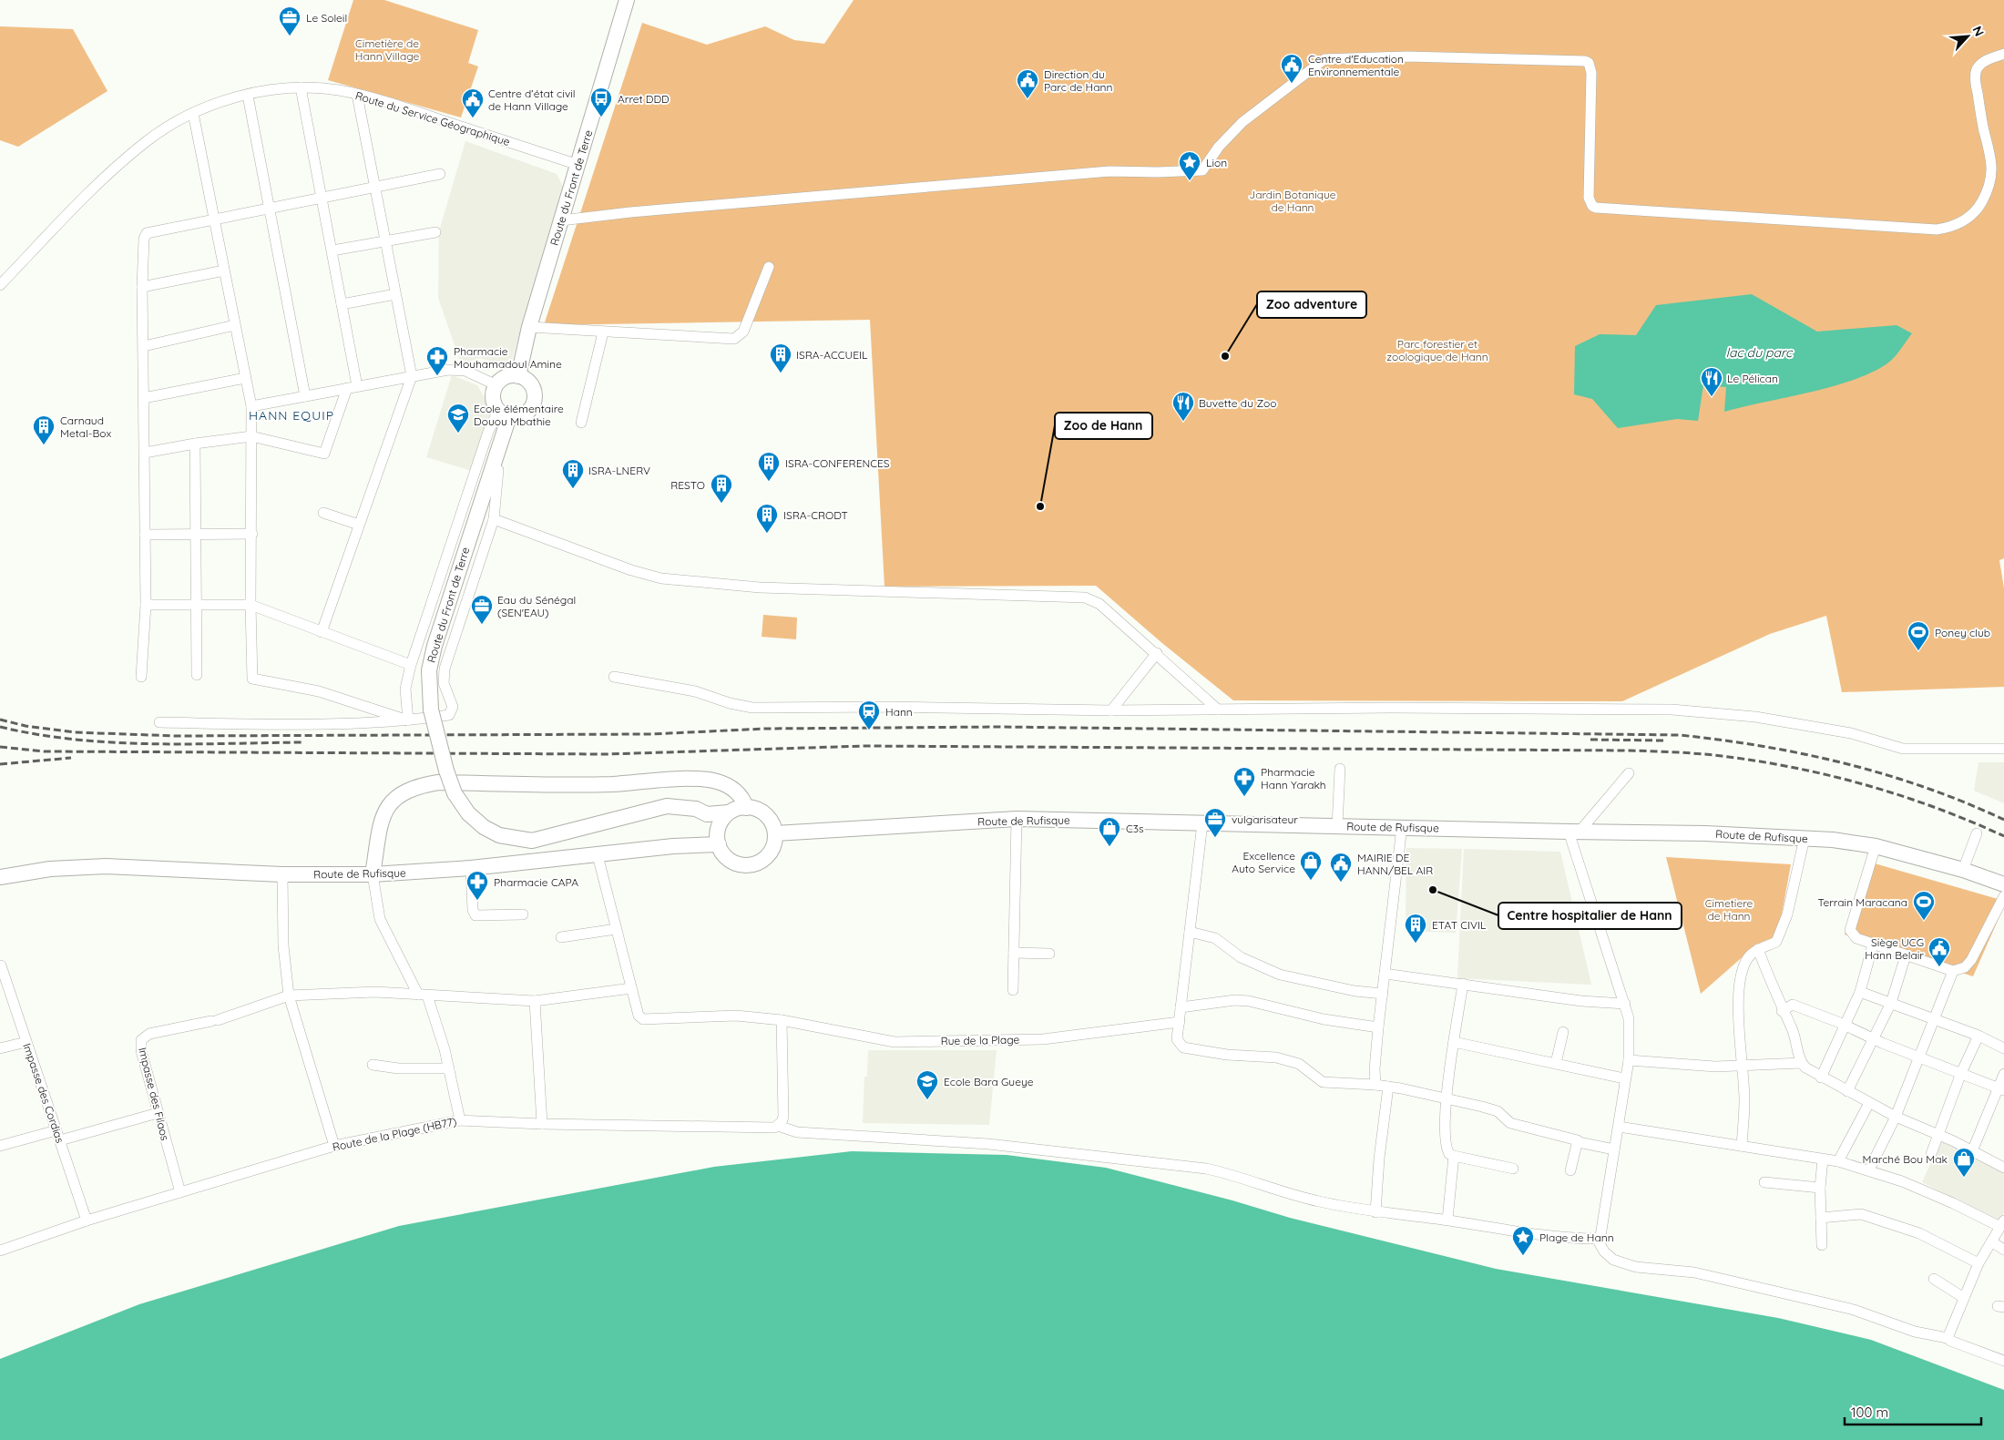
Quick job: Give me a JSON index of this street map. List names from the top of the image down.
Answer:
{
  "streets": {
    "main road": ["Route du Front de Terre", "Route de Rufisque"],
    "street": [
      "Route du Service Géographique",
      "Rue de la Plage",
      "Impasse des Cordias",
      "Impasse des Filaos",
      "Route de la Plage (HB77)"
    ]
  },
  "crossings": [
    ["Route du Service Géographique", "Route du Front de Terre"],
    ["Route du Front de Terre", "Route de Rufisque"],
    ["Impasse des Cordias", "Route de la Plage (HB77)"],
    ["Impasse des Filaos", "Route de la Plage (HB77)"]
  ],
  "districts": ["HANN EQUIP"],
  "water": ["lac du parc"],
  "parks": [
    "Cimetière de Hann Village",
    "Jardin Botanique de Hann",
    "Parc forestier et zoologique de Hann",
    "Cimetiere de Hann"
  ],
  "places": {
    "office": ["Le Soleil", "Eau du Sénégal (SEN'EAU)", "vulgarisateur"],
    "public building": [
      "Centre d'Education Environnementale",
      "Direction du Parc de Hann",
      "Centre d’état civil de Hann Village",
      "MAIRIE DE HANN/BEL AIR",
      "Siège UCG Hann Belair"
    ],
    "bus stop": ["Arret DDD"],
    "place": ["Lion", "Plage de Hann"],
    "other": ["Zoo adventure", "Zoo de Hann", "Centre hospitalier de Hann"],
    "building": [
      "ISRA-ACCUEIL",
      "Carnaud Metal-Box",
      "ISRA-CONFERENCES",
      "ISRA-LNERV",
      "RESTO",
      "ISRA-CRODT",
      "ETAT CIVIL"
    ],
    "pharmacy": ["Pharmacie Mouhamadoul Amine", "Pharmacie Hann Yarakh", "Pharmacie CAPA"],
    "restaurant": ["Le Pélican", "Buvette du Zoo"],
    "school or university": ["Ecole élémentaire Douou Mbathie", "Ecole Bara Gueye"],
    "sports": ["Poney club", "Terrain Maracana"],
    "station": ["Hann"],
    "shop": ["C3s", "Excellence Auto Service", "Marché Bou Mak"]
  },
  "scale_bar": "100 m",
  "north": "top right"
}
